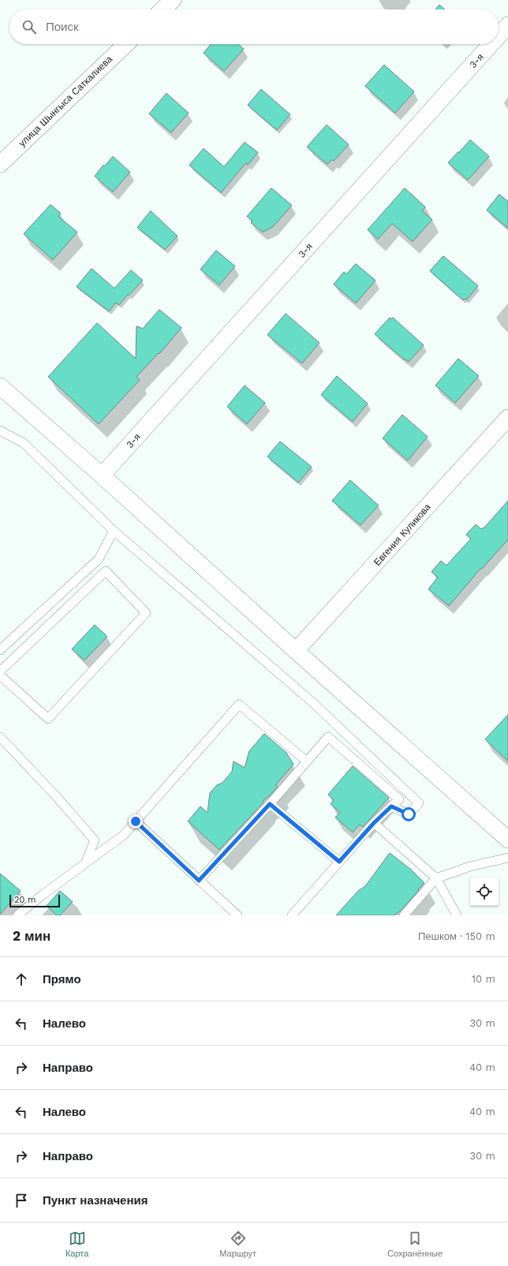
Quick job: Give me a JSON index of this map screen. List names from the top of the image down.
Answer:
{
  "streets": {
    "street": ["3-я", "улица Шынгыса Саткалиева", "Евгения Куликова"]
  },
  "scale_bar": "20 m",
  "page": {
    "search": "Поиск",
    "scale": "20 m",
    "heading": ["2 мин", "Пешком · 150 m"],
    "list": [
      ["Прямо", "10 m"],
      ["Налево", "30 m"],
      ["Направо", "40 m"],
      ["Налево", "40 m"],
      ["Направо", "30 m"],
      "Пункт назначения"
    ],
    "nav": ["Карта", "Маршрут", "Сохранённые"]
  }
}
